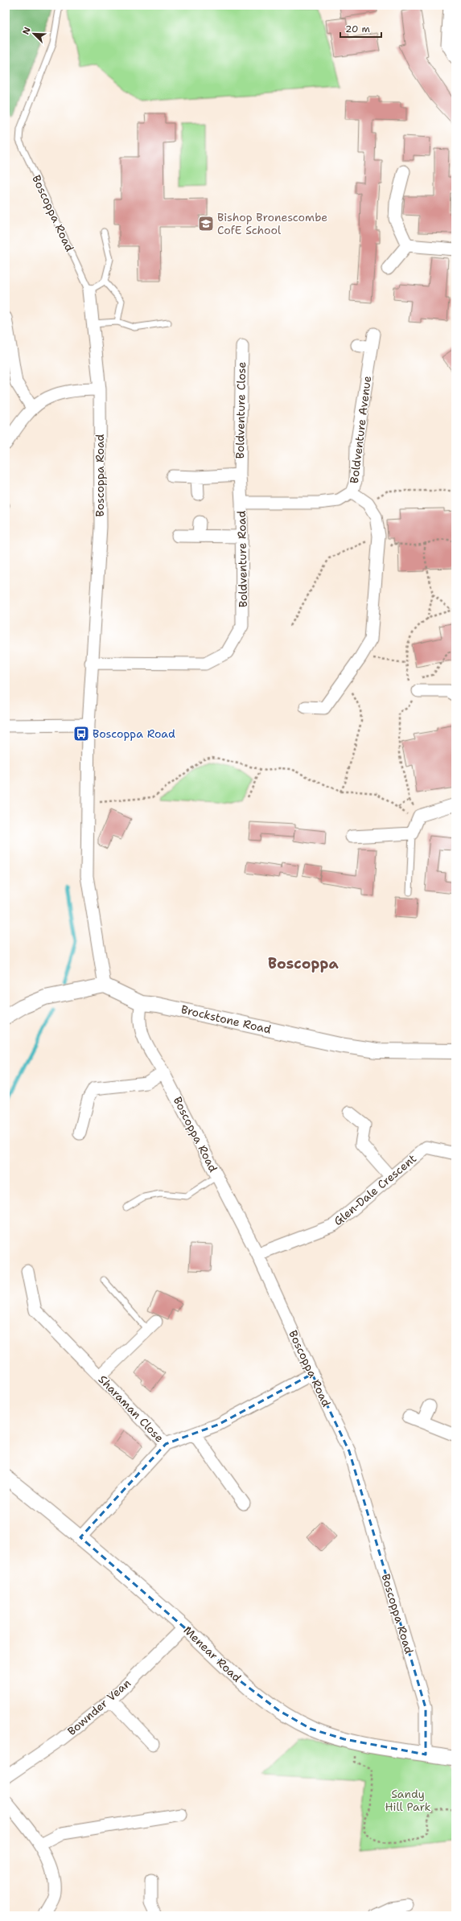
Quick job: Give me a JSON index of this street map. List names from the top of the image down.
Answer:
{
  "streets": {
    "street": [
      "Boscoppa Road",
      "Boldventure Close",
      "Boldventure Avenue",
      "Boldventure Road",
      "Brockstone Road",
      "Glen-Dale Crescent",
      "Sharaman Close",
      "Menear Road",
      "Bownder Vean"
    ]
  },
  "crossings": [
    ["Boscoppa Road", "Boldventure Road"],
    ["Boscoppa Road", "Brockstone Road"],
    ["Boscoppa Road", "Glen-Dale Crescent"],
    ["Boscoppa Road", "Menear Road"],
    ["Boldventure Close", "Boldventure Road"],
    ["Boldventure Avenue", "Boldventure Road"],
    ["Sharaman Close", "Menear Road"],
    ["Menear Road", "Bownder Vean"]
  ],
  "districts": ["Boscoppa"],
  "parks": ["Sandy Hill Park"],
  "places": {
    "school or university": ["Bishop Bronescombe CofE School"],
    "bus stop": ["Boscoppa Road"]
  },
  "scale_bar": "20 m",
  "north": "top left"
}
